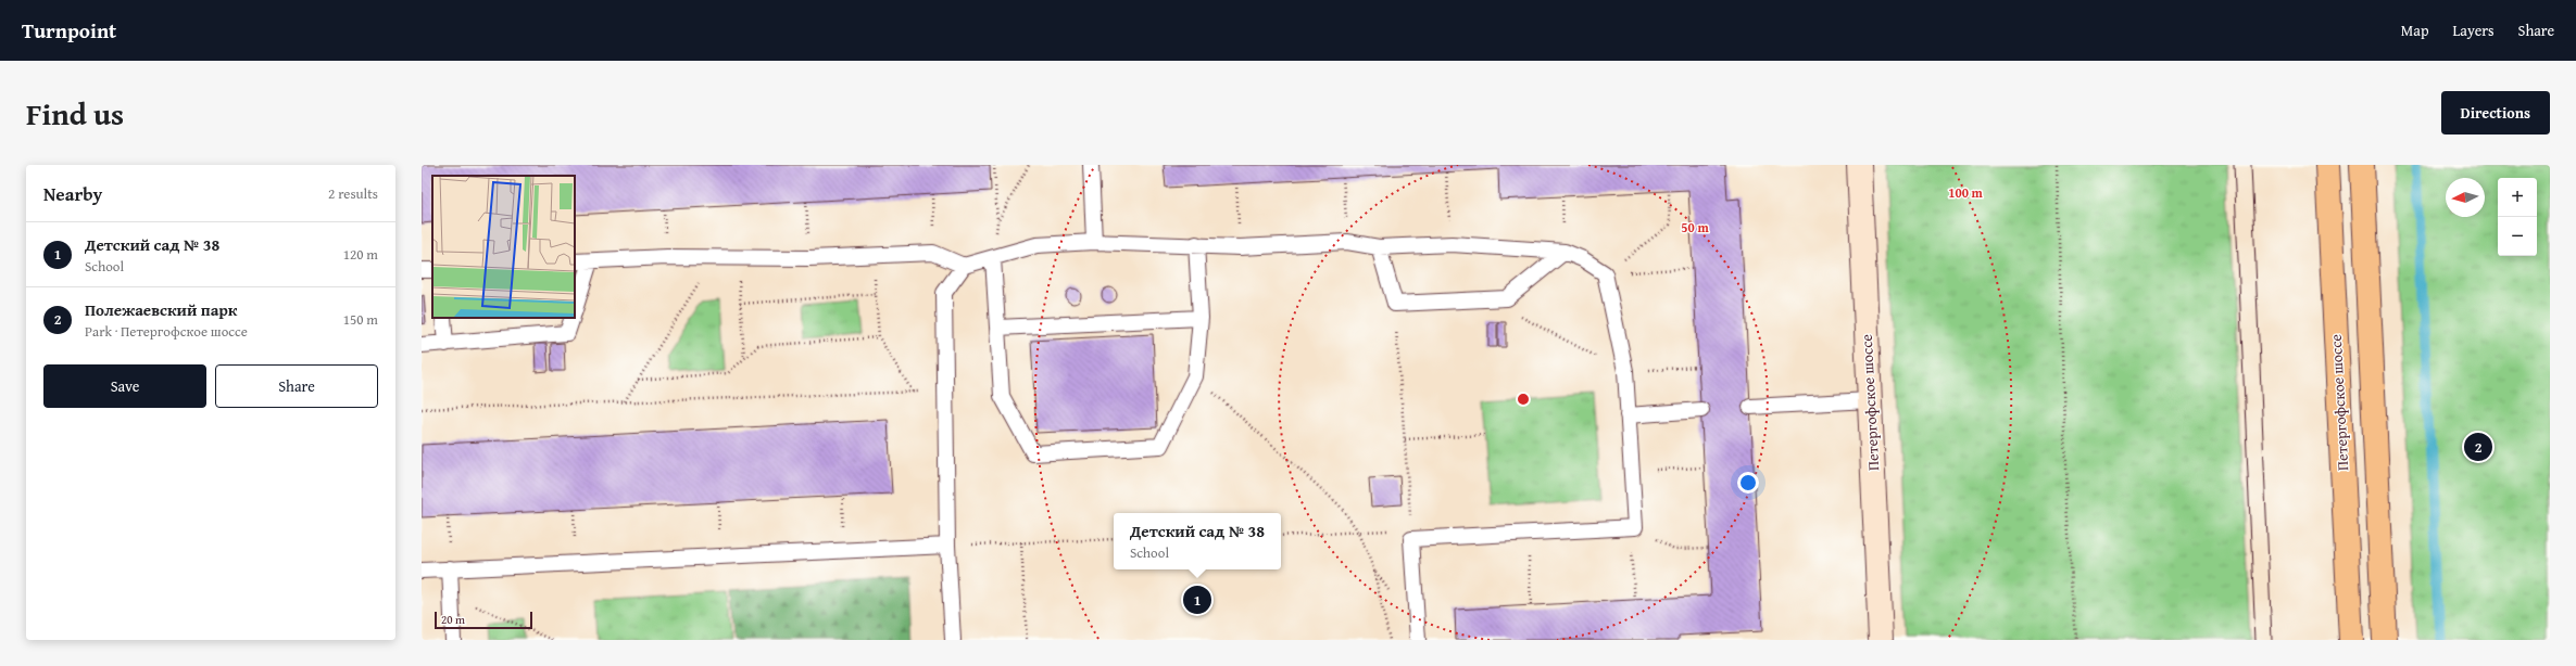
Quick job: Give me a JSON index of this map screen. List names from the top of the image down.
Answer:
{
  "streets": {
    "main road": ["Петергофское шоссе"]
  },
  "scale_bar": "20 m",
  "north": "left",
  "page": {
    "header": "Turnpoint",
    "nav": ["Map", "Layers", "Share"],
    "title": "Find us",
    "buttons": [
      "Directions",
      ["Save", "Share"]
    ],
    "heading": ["Nearby", "2 results"],
    "map_buttons": ["+", "−"],
    "list": [
      {
        "mark": "1",
        "name": "Детский сад № 38",
        "note": "School",
        "value": "120 m"
      },
      {
        "mark": "2",
        "name": "Полежаевский парк",
        "note": "Park · Петергофское шоссе",
        "value": "150 m"
      }
    ],
    "pins": ["2", "1"],
    "popup": ["Детский сад № 38", "School"],
    "scale": "20 m"
  },
  "rings": ["100 m", "50 m"]
}
